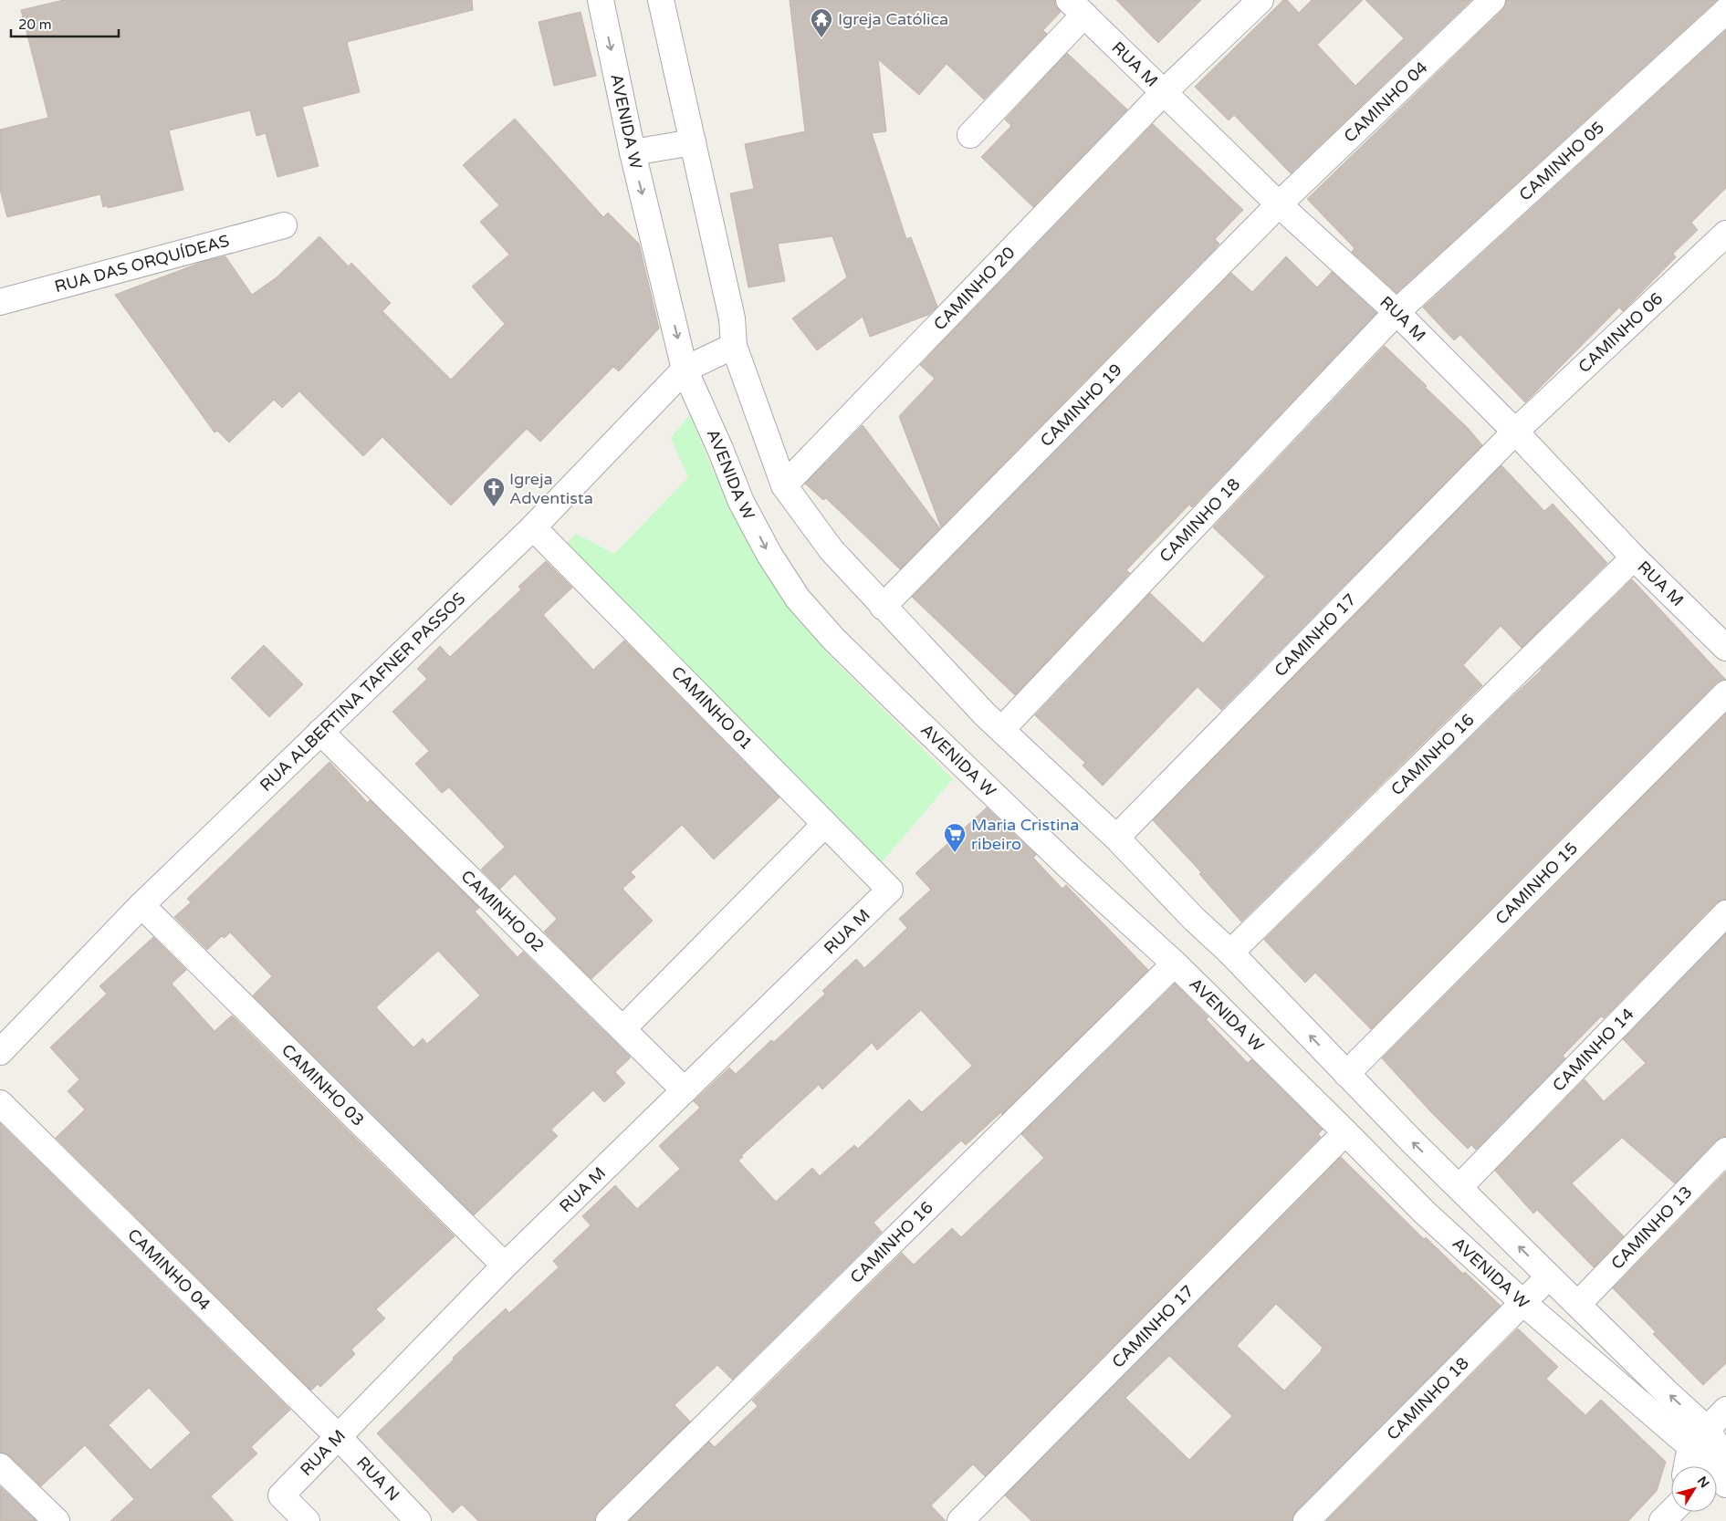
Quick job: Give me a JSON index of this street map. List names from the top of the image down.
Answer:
{
  "streets": {
    "street": [
      "RUA M",
      "CAMINHO 04",
      "AVENIDA W",
      "CAMINHO 05",
      "RUA DAS ORQUÍDEAS",
      "CAMINHO 20",
      "CAMINHO 06",
      "CAMINHO 19",
      "CAMINHO 18",
      "CAMINHO 17",
      "RUA ALBERTINA TAFNER PASSOS",
      "CAMINHO 01",
      "CAMINHO 16",
      "CAMINHO 15",
      "CAMINHO 02",
      "CAMINHO 14",
      "CAMINHO 03",
      "CAMINHO 13",
      "RUA N"
    ]
  },
  "crossings": [
    ["RUA M", "CAMINHO 04"],
    ["RUA M", "CAMINHO 05"],
    ["RUA M", "CAMINHO 20"],
    ["RUA M", "CAMINHO 06"],
    ["RUA M", "CAMINHO 19"],
    ["RUA M", "CAMINHO 18"],
    ["RUA M", "CAMINHO 17"],
    ["RUA M", "CAMINHO 01"],
    ["RUA M", "CAMINHO 16"],
    ["RUA M", "CAMINHO 02"],
    ["RUA M", "CAMINHO 03"],
    ["RUA M", "RUA N"],
    ["CAMINHO 04", "CAMINHO 19"],
    ["CAMINHO 04", "RUA N"],
    ["AVENIDA W", "CAMINHO 20"],
    ["AVENIDA W", "CAMINHO 19"],
    ["AVENIDA W", "CAMINHO 18"],
    ["AVENIDA W", "CAMINHO 17"],
    ["AVENIDA W", "RUA ALBERTINA TAFNER PASSOS"],
    ["AVENIDA W", "CAMINHO 16"],
    ["AVENIDA W", "CAMINHO 15"],
    ["AVENIDA W", "CAMINHO 14"],
    ["AVENIDA W", "CAMINHO 13"],
    ["CAMINHO 05", "CAMINHO 18"],
    ["CAMINHO 06", "CAMINHO 17"],
    ["RUA ALBERTINA TAFNER PASSOS", "CAMINHO 01"],
    ["RUA ALBERTINA TAFNER PASSOS", "CAMINHO 02"],
    ["RUA ALBERTINA TAFNER PASSOS", "CAMINHO 03"]
  ],
  "places": {
    "temple": ["Igreja Católica"],
    "church": ["Igreja Adventista"],
    "supermarket": ["Maria Cristina ribeiro"]
  },
  "scale_bar": "20 m",
  "north": "top right"
}
